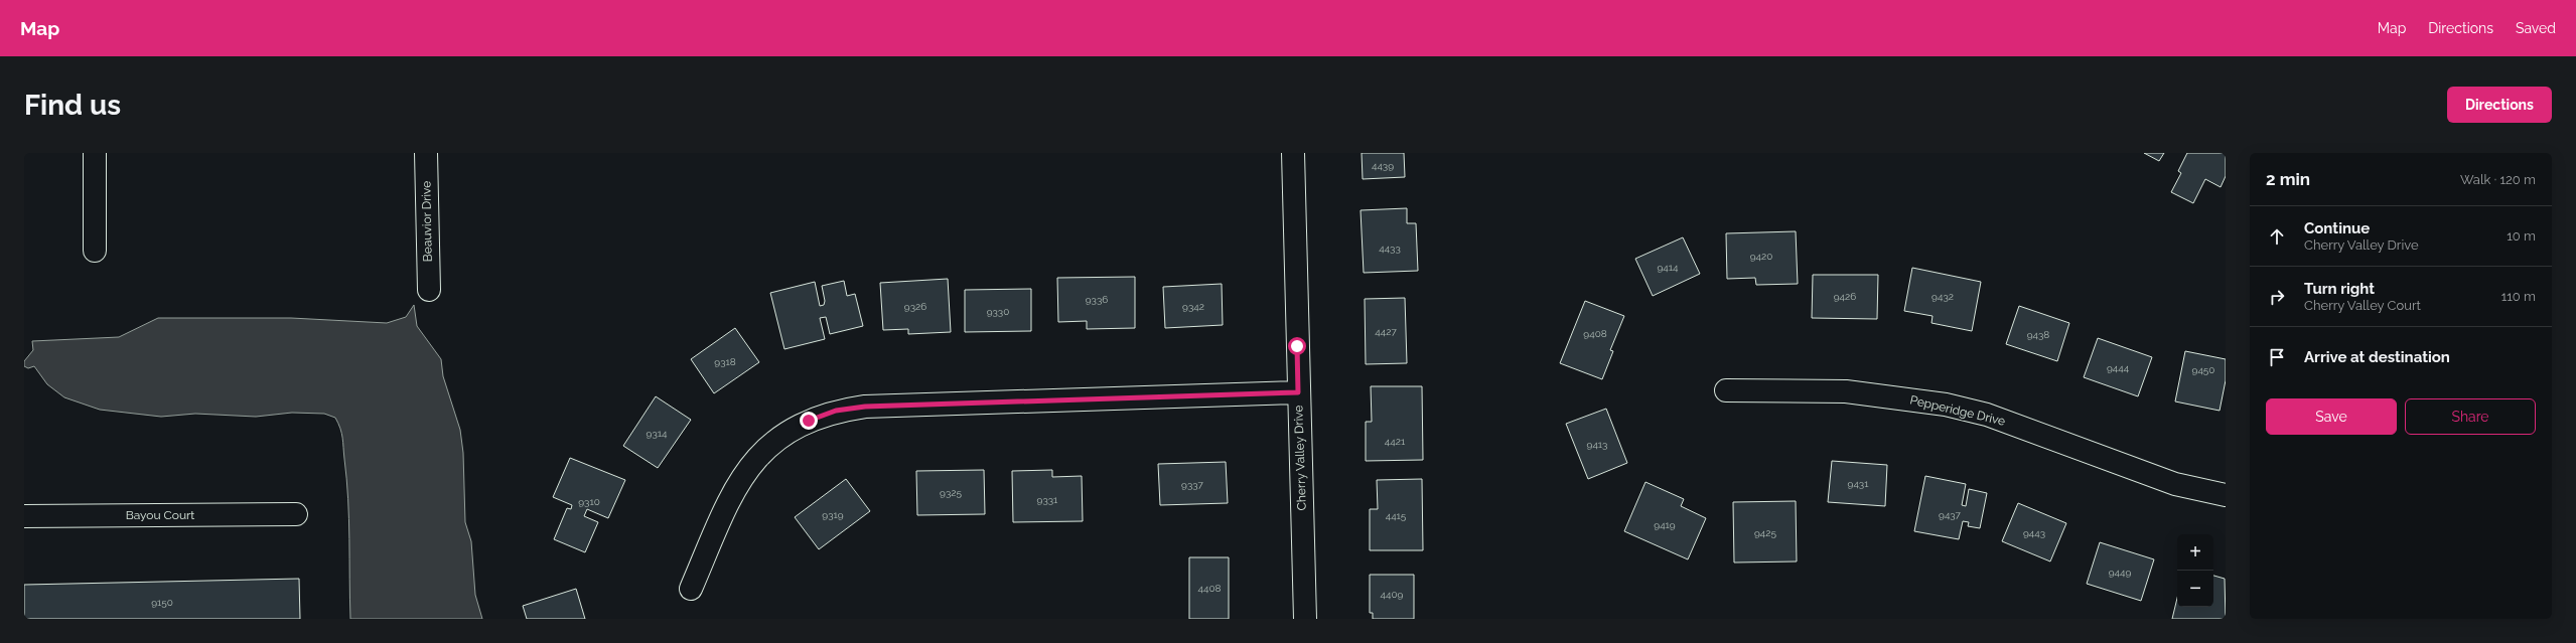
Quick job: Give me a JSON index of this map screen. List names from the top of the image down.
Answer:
{
  "streets": {
    "street": [
      "Beauvior Drive",
      "Pepperidge Drive",
      "Cherry Valley Drive",
      "Bayou Court"
    ]
  },
  "house_numbers": [
    "4439",
    "4433",
    "9420",
    "9414",
    "9426",
    "9432",
    "9336",
    "9326",
    "9342",
    "9330",
    "4427",
    "9408",
    "9438",
    "9318",
    "9444",
    "9450",
    "9314",
    "4421",
    "9413",
    "9431",
    "9337",
    "9325",
    "9331",
    "9310",
    "9319",
    "9437",
    "4415",
    "9419",
    "9425",
    "9443",
    "9449",
    "4408",
    "4409",
    "9150"
  ],
  "page": {
    "header": "Map",
    "nav": ["Map", "Directions", "Saved"],
    "buttons": [
      "Directions",
      ["Save", "Share"]
    ],
    "title": "Find us",
    "heading": ["2 min", "Walk · 120 m"],
    "list": [
      ["Continue", "Cherry Valley Drive", "10 m"],
      ["Turn right", "Cherry Valley Court", "110 m"],
      "Arrive at destination"
    ],
    "map_buttons": ["+", "−"]
  }
}
